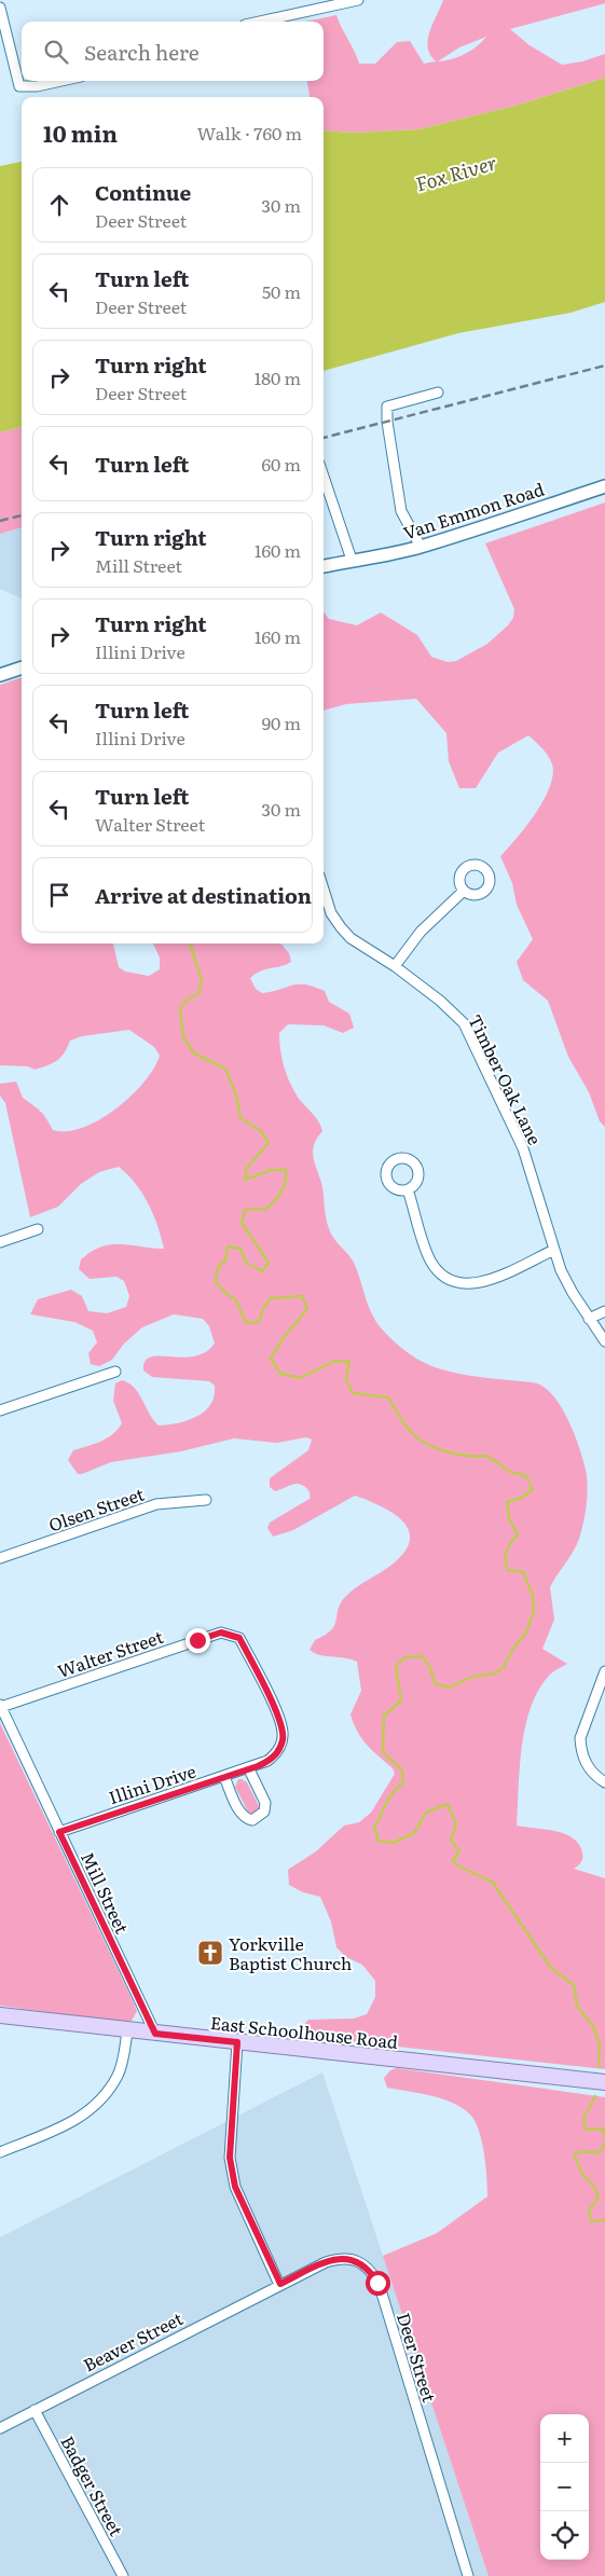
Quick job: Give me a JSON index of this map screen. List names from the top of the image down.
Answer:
{
  "streets": {
    "main road": ["East Schoolhouse Road"],
    "street": [
      "Van Emmon Road",
      "Timber Oak Lane",
      "Olsen Street",
      "Walter Street",
      "Illini Drive",
      "Mill Street",
      "Beaver Street",
      "Deer Street",
      "Badger Street"
    ]
  },
  "crossings": [
    ["Walter Street", "Illini Drive"],
    ["Walter Street", "Mill Street"],
    ["Illini Drive", "Mill Street"],
    ["Mill Street", "East Schoolhouse Road"],
    ["Beaver Street", "Deer Street"],
    ["Beaver Street", "Badger Street"]
  ],
  "water": ["Fox River"],
  "places": {
    "church": ["Yorkville Baptist Church"]
  },
  "page": {
    "search": "Search here",
    "heading": ["10 min", "Walk · 760 m"],
    "list": [
      ["Continue", "Deer Street", "30 m"],
      ["Turn left", "Deer Street", "50 m"],
      ["Turn right", "Deer Street", "180 m"],
      ["Turn left", "60 m"],
      ["Turn right", "Mill Street", "160 m"],
      ["Turn right", "Illini Drive", "160 m"],
      ["Turn left", "Illini Drive", "90 m"],
      ["Turn left", "Walter Street", "30 m"],
      "Arrive at destination"
    ],
    "map_buttons": ["+", "−"]
  }
}
